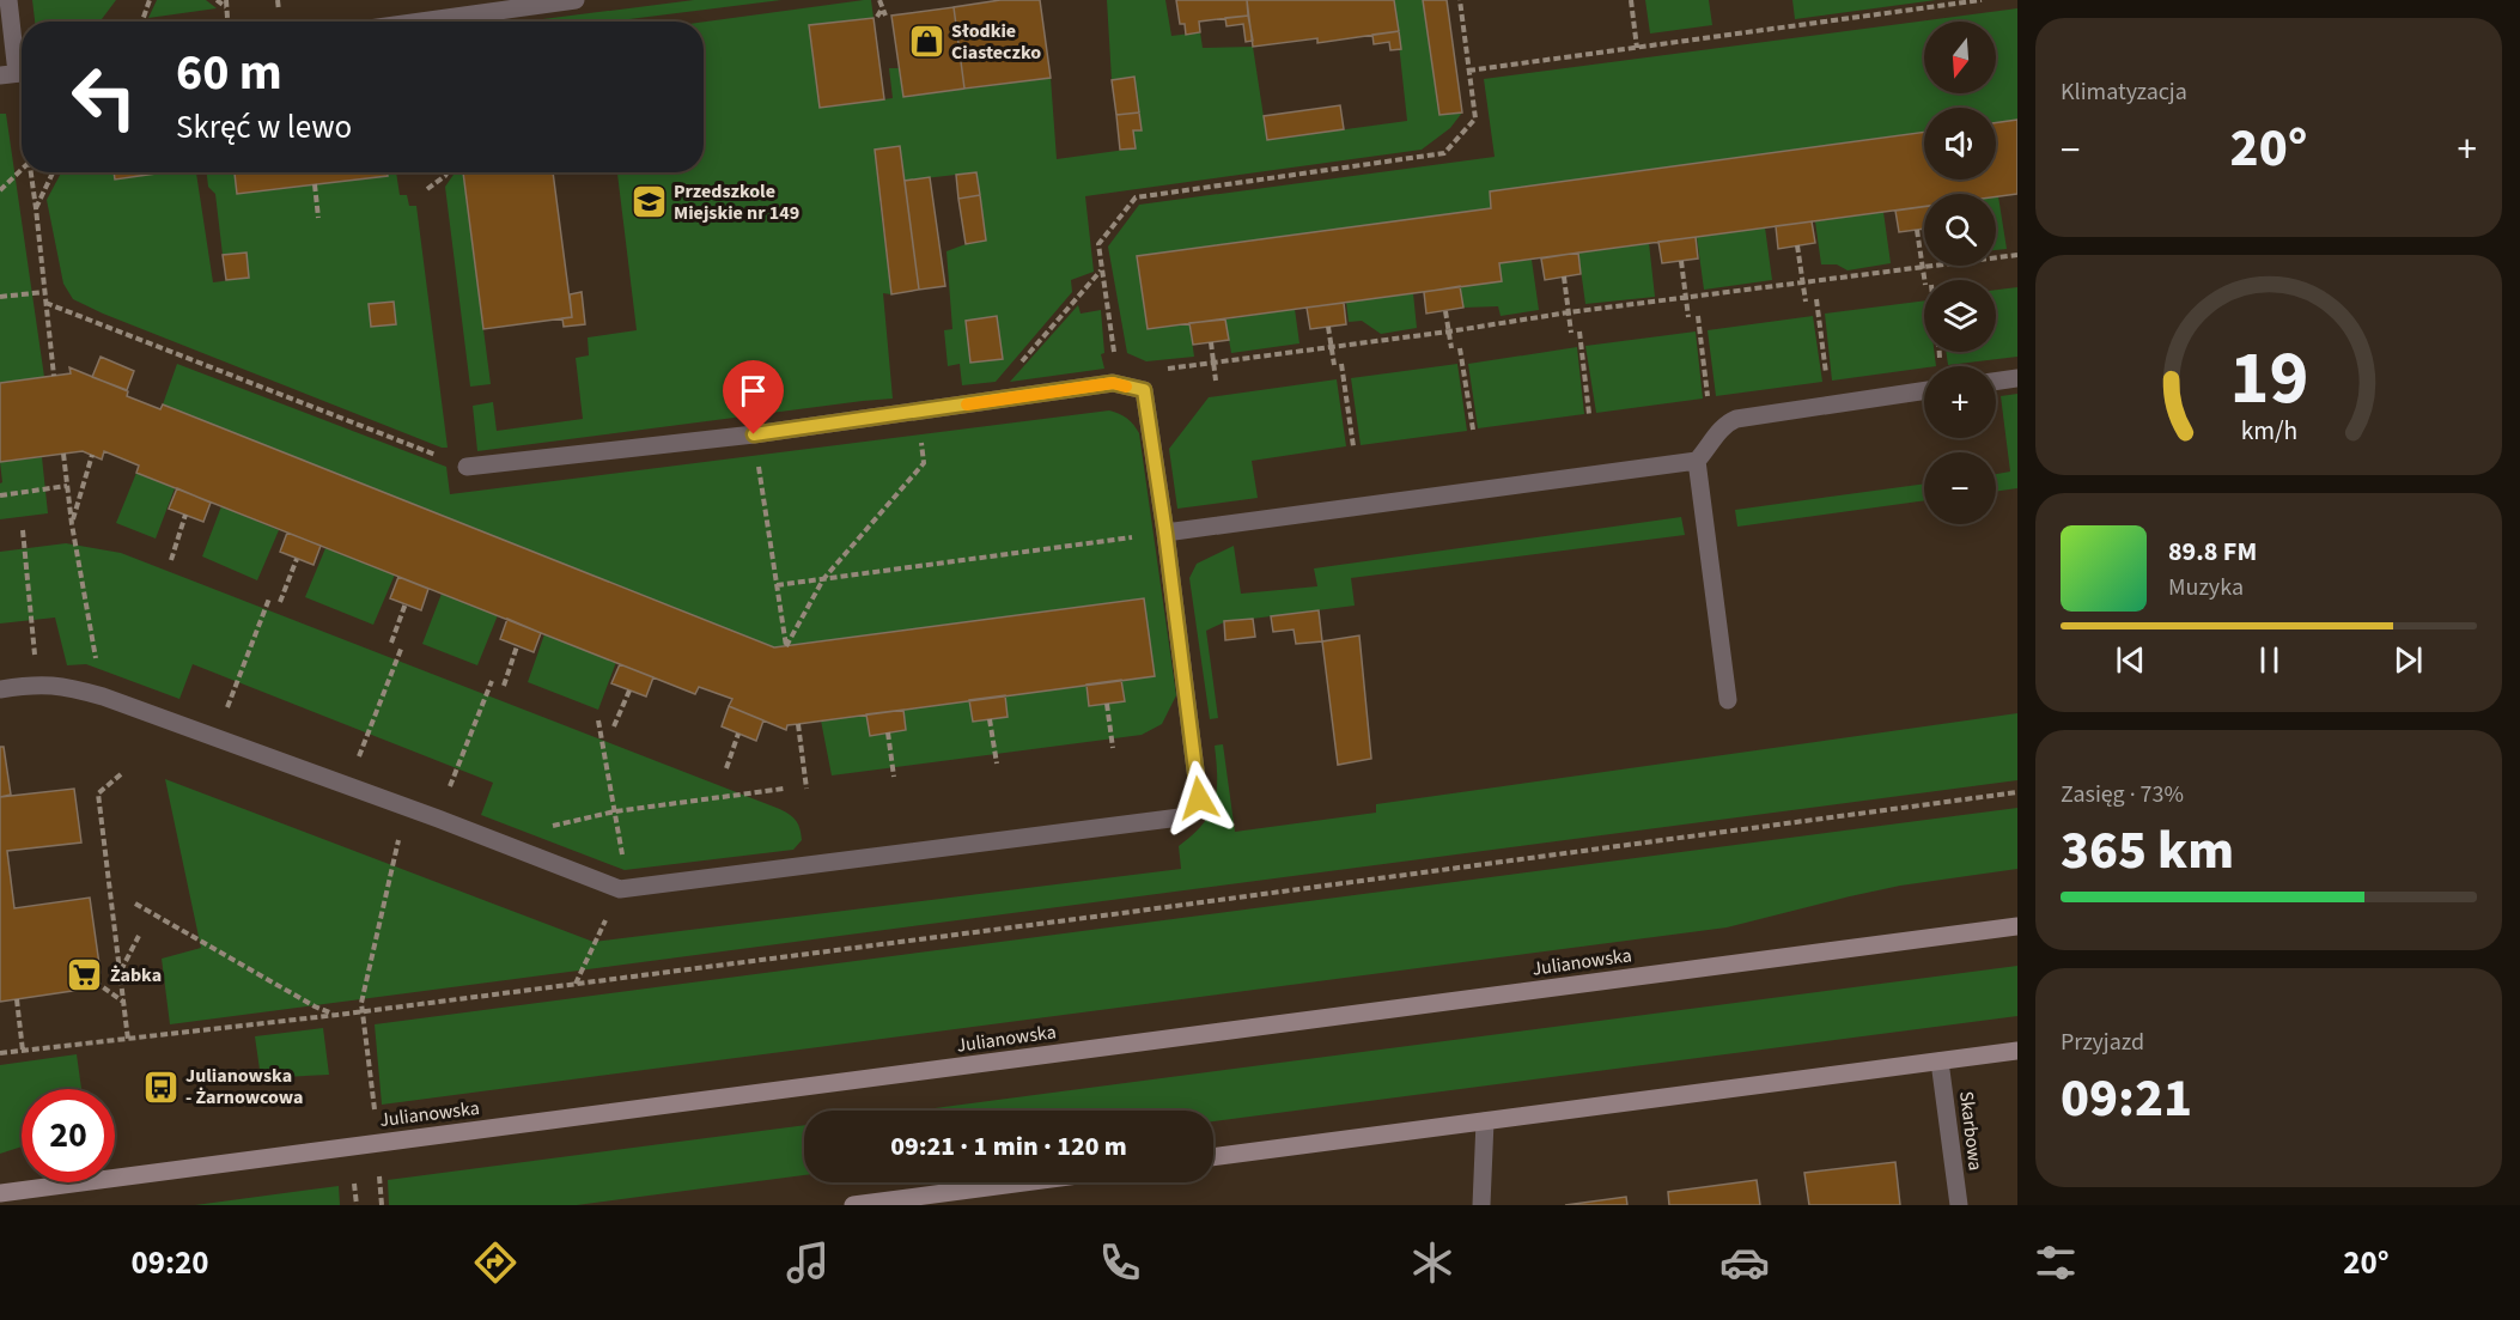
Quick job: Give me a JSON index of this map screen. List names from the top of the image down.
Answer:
{
  "streets": {
    "main road": ["Julianowska"],
    "street": ["Skarbowa"]
  },
  "places": {
    "shop": ["Słodkie Ciasteczko"],
    "school or university": ["Przedszkole Miejskie nr 149"],
    "supermarket": ["Żabka"],
    "bus stop": ["Julianowska - Żarnowcowa"]
  },
  "north": "bottom",
  "page": {
    "tile": [
      "Klimatyzacja",
      ["Zasięg · 73%", "365 km"],
      ["Przyjazd", "09:21"]
    ],
    "map_buttons": ["+", "−"],
    "turn": ["60 m", "Skręć w lewo"],
    "heat": ["−", "20°", "+"],
    "song": ["89.8 FM", "Muzyka"],
    "limit": "20",
    "trip": "09:21 · 1 min · 120 m",
    "tabs": ["09:20", "20°"],
    "gauge": ["19", "km/h"]
  }
}
